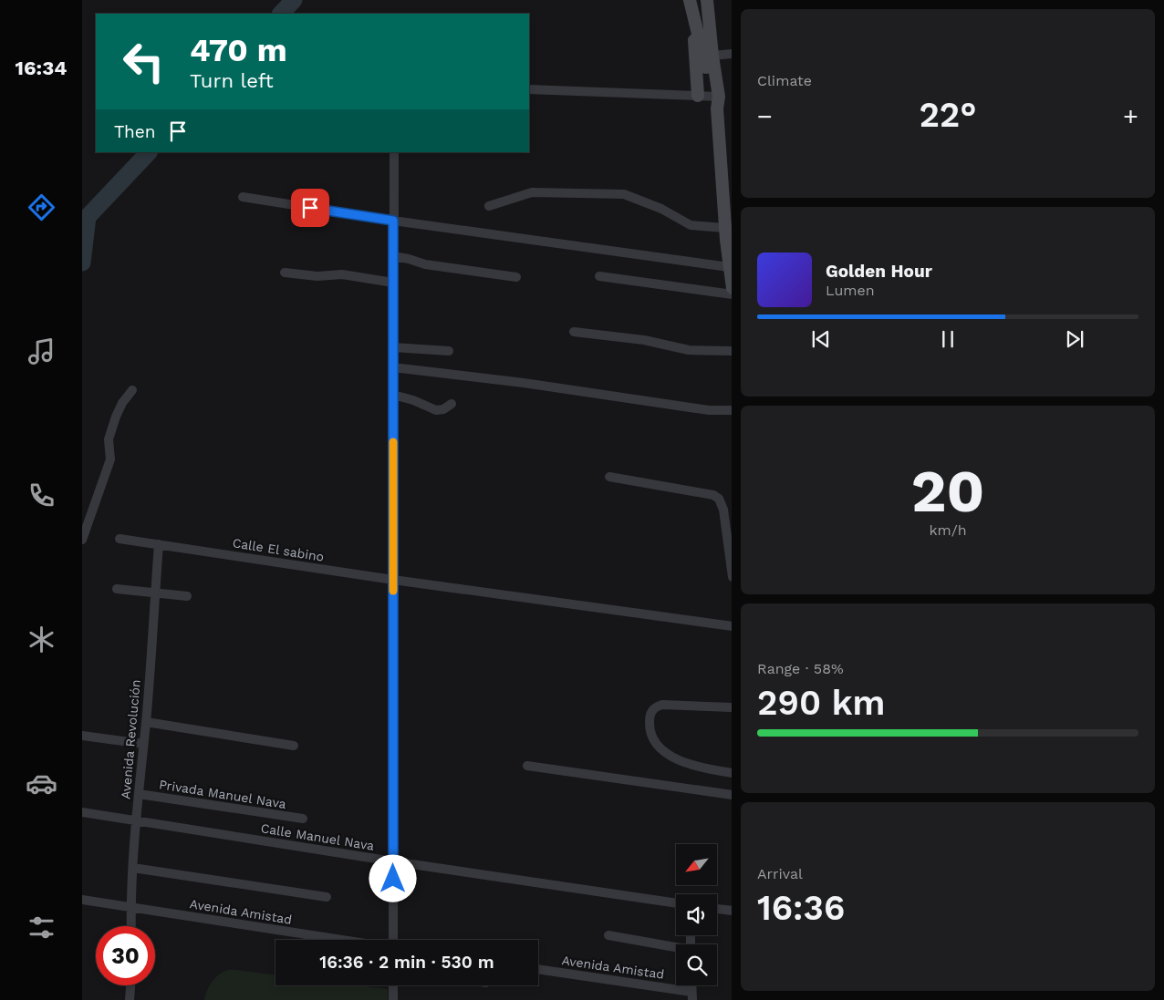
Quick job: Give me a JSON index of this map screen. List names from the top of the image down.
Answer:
{
  "streets": {
    "street": [
      "Calle El sabino",
      "Avenida Revolución",
      "Privada Manuel Nava",
      "Calle Manuel Nava",
      "Avenida Amistad"
    ]
  },
  "crossings": [
    ["Calle El sabino", "Avenida Revolución"],
    ["Avenida Revolución", "Privada Manuel Nava"],
    ["Avenida Revolución", "Calle Manuel Nava"],
    ["Avenida Revolución", "Avenida Amistad"]
  ],
  "north": "bottom left",
  "page": {
    "tabs": "16:34",
    "tile": [
      "Climate",
      ["20", "km/h"],
      ["Range · 58%", "290 km"],
      ["Arrival", "16:36"]
    ],
    "turn": ["470 m", "Turn left"],
    "heat": ["−", "22°", "+"],
    "then": "Then",
    "song": ["Golden Hour", "Lumen"],
    "limit": "30",
    "trip": "16:36 · 2 min · 530 m"
  }
}
